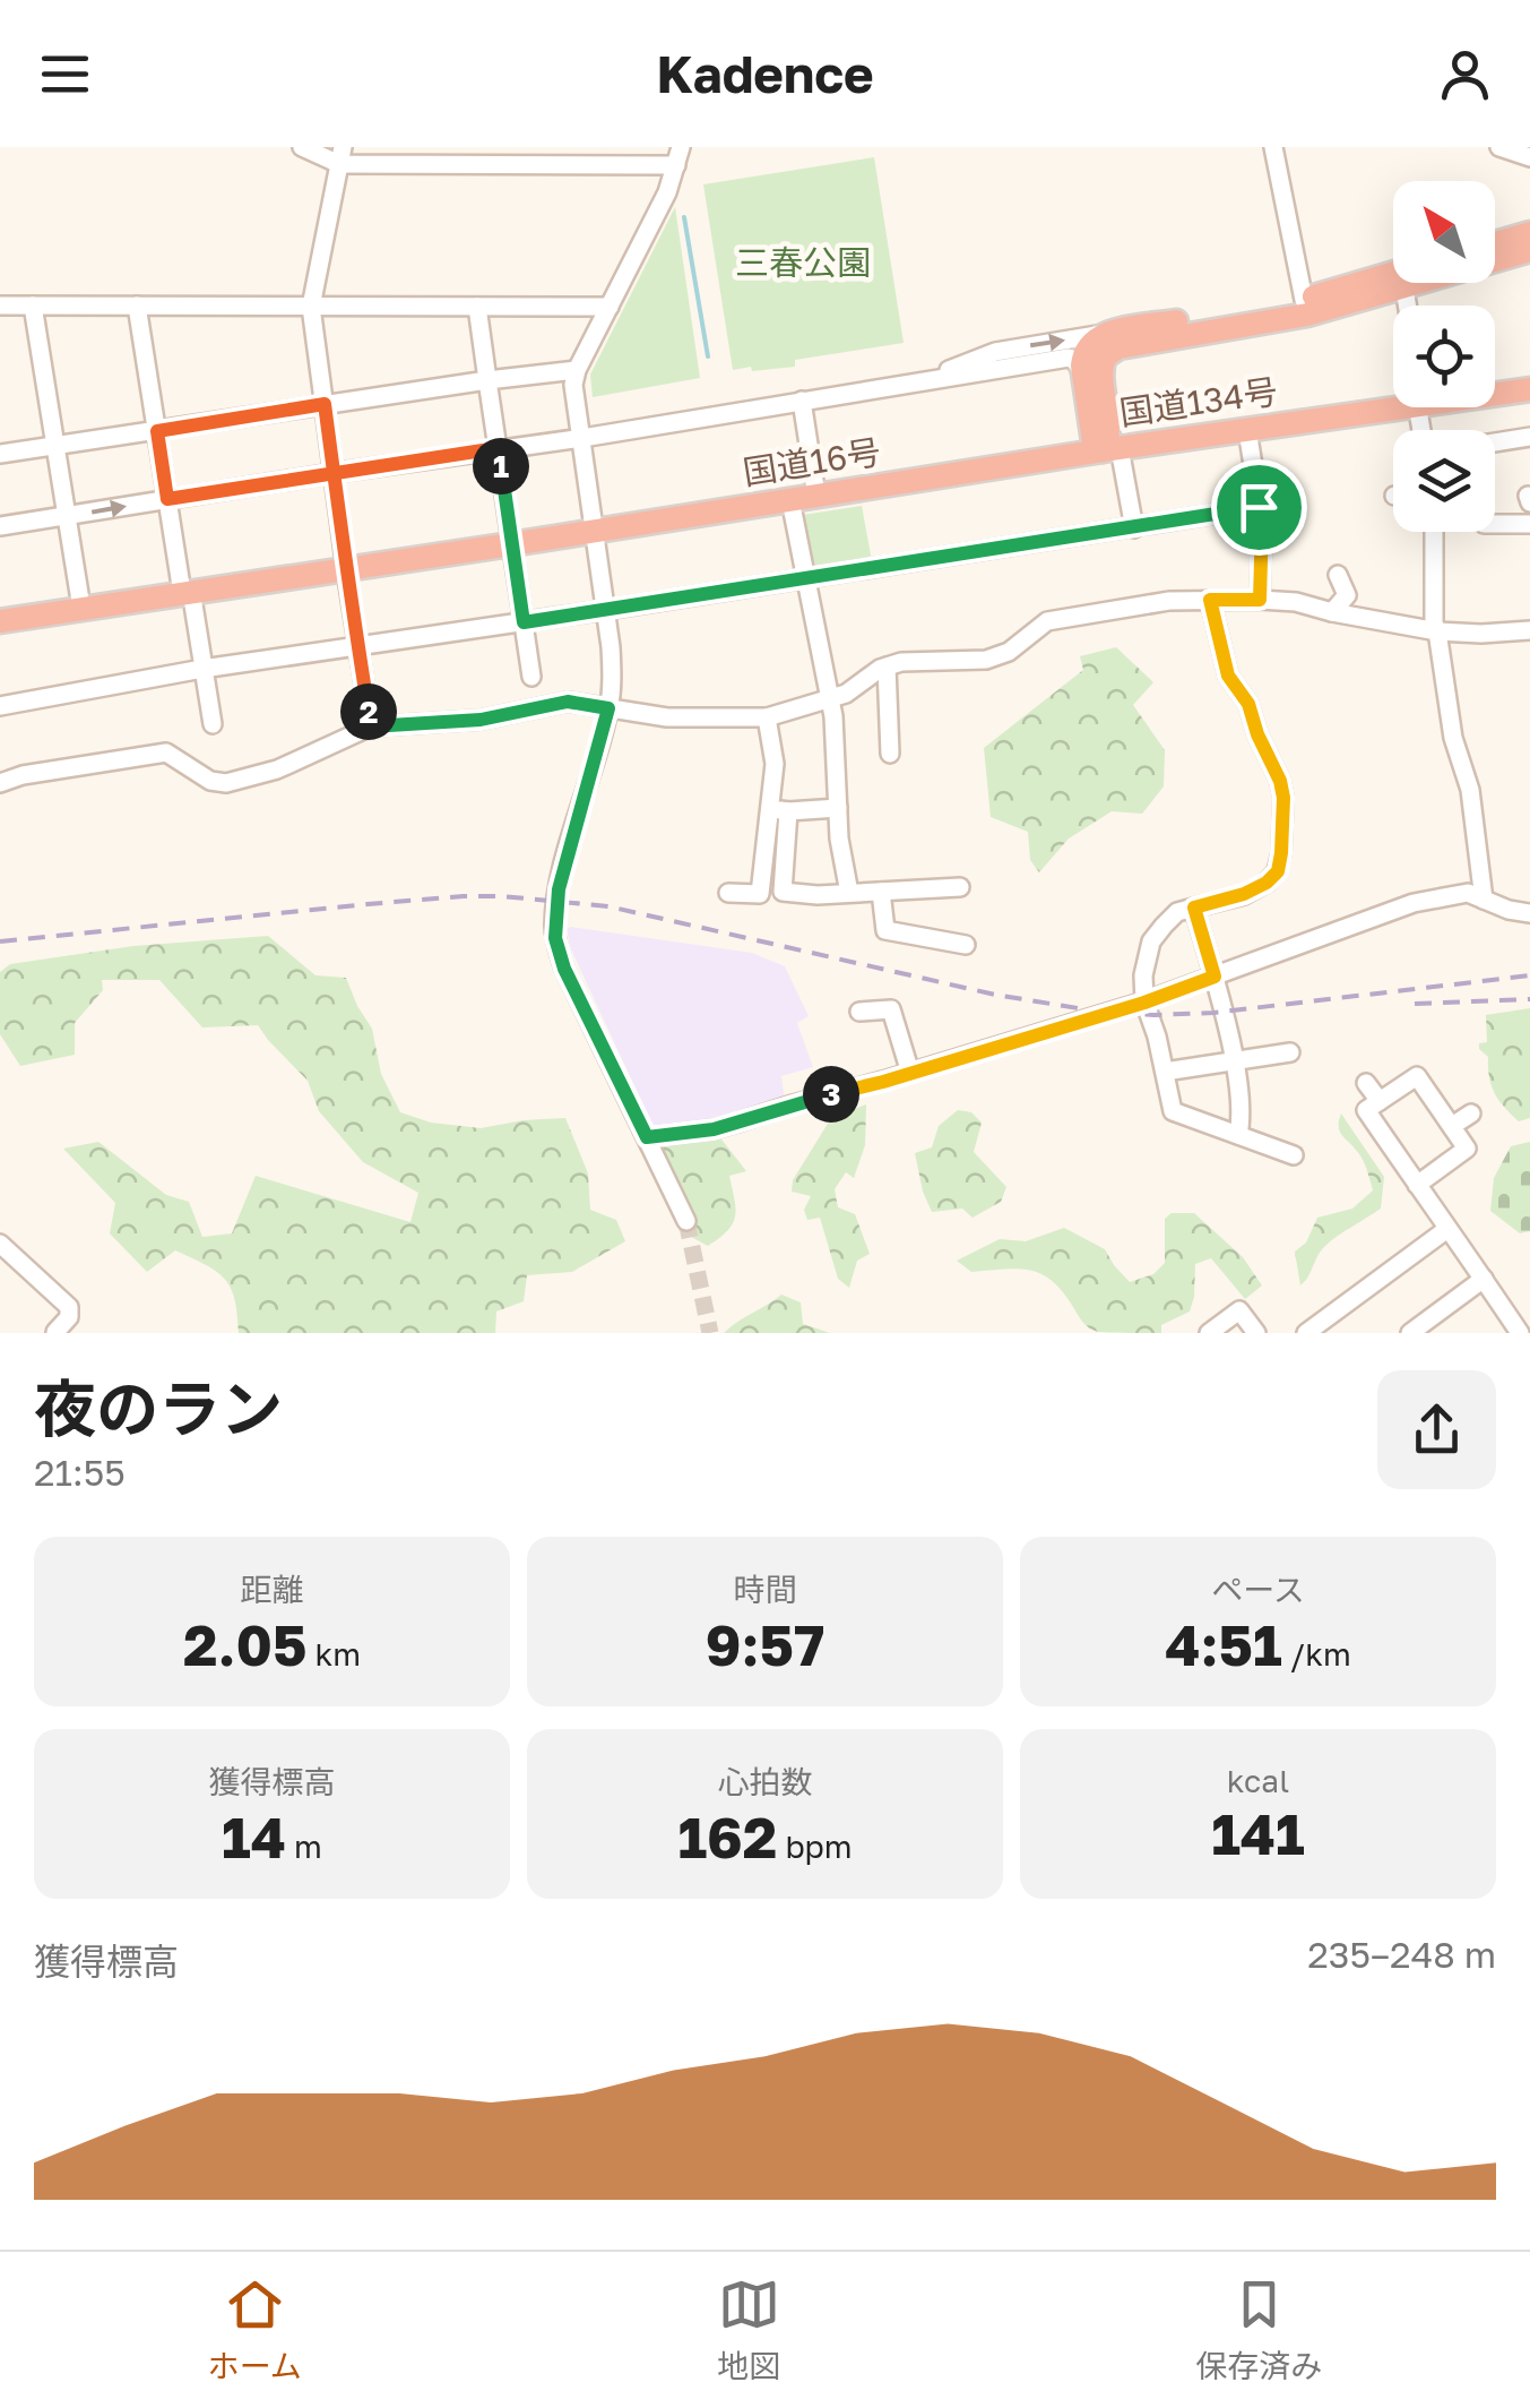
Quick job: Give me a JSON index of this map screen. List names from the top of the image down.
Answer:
{
  "streets": {
    "highway": ["国道134号", "国道16号"]
  },
  "crossings": [
    ["国道134号", "国道16号"]
  ],
  "parks": ["三春公園"],
  "north": "top left",
  "page": {
    "header": "Kadence",
    "pins": ["1", "2", "3"],
    "heading": ["夜のラン", "21:55"],
    "stats": [
      ["距離", "2.05 km"],
      ["時間", "9:57"],
      ["ペース", "4:51 /km"],
      ["獲得標高", "14 m"],
      ["心拍数", "162 bpm"],
      ["kcal", "141"]
    ],
    "chart": ["獲得標高", "235–248 m"],
    "tabs": ["ホーム", "地図", "保存済み"]
  }
}
